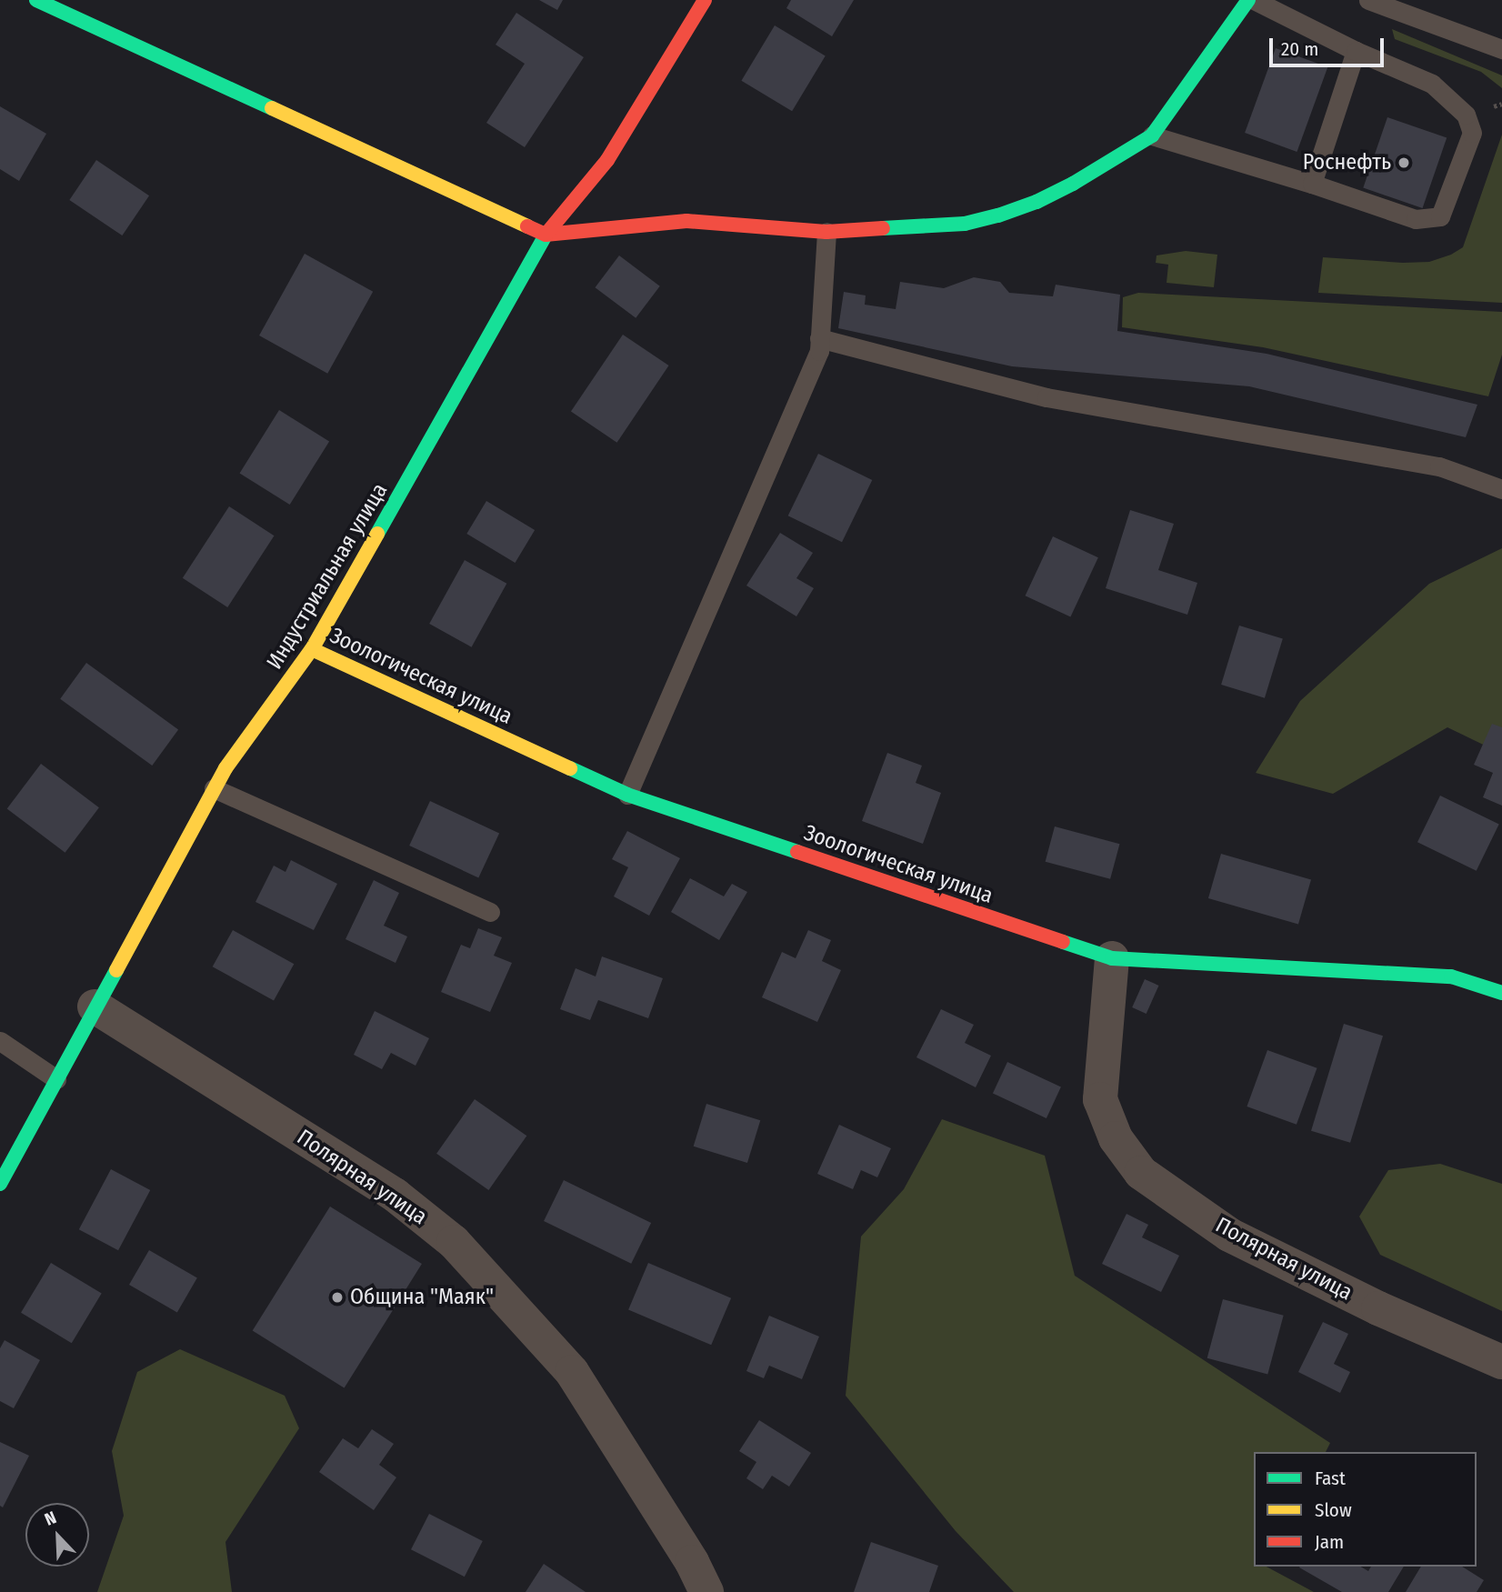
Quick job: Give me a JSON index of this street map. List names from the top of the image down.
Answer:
{
  "streets": {
    "street": ["Индустриальная улица", "Зоологическая улица", "Полярная улица"]
  },
  "crossings": [
    ["Индустриальная улица", "Зоологическая улица"],
    ["Индустриальная улица", "Полярная улица"],
    ["Зоологическая улица", "Полярная улица"]
  ],
  "places": ["Роснефть", "Община \"Маяк\""],
  "legend": ["Fast", "Slow", "Jam"],
  "scale_bar": "20 m",
  "north": "top left"
}
